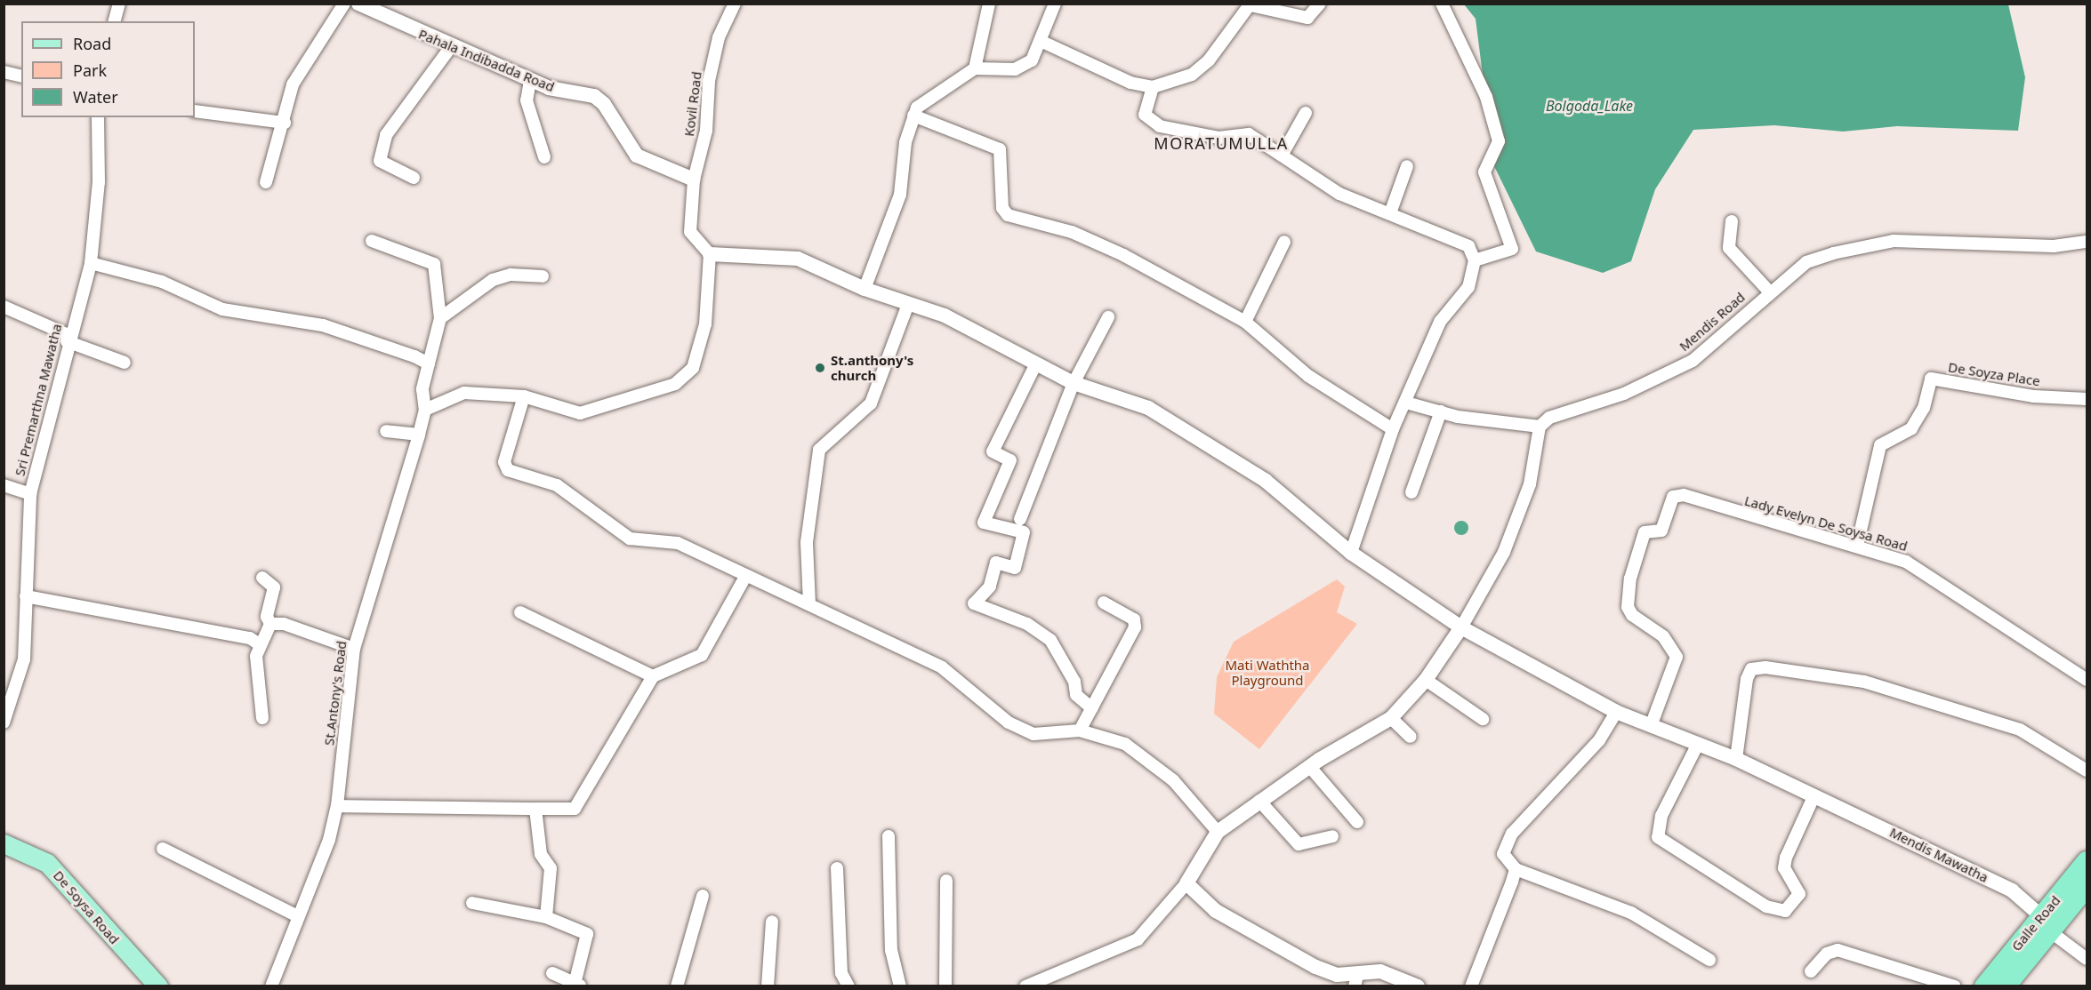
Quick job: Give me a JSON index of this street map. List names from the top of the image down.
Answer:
{
  "streets": {
    "highway": ["Galle Road"],
    "main road": ["De Soysa Road"],
    "street": [
      "Pahala Indibadda Road",
      "Kovil Road",
      "Mendis Road",
      "De Soyza Place",
      "Sri Premarthna Mawatha",
      "Lady Evelyn De Soysa Road",
      "St.Antony's Road",
      "Mendis Mawatha"
    ]
  },
  "crossings": [
    ["Pahala Indibadda Road", "Kovil Road"],
    ["De Soyza Place", "Lady Evelyn De Soysa Road"],
    ["Lady Evelyn De Soysa Road", "Mendis Mawatha"],
    ["Mendis Mawatha", "Galle Road"]
  ],
  "districts": ["MORATUMULLA"],
  "water": ["Bolgoda_Lake"],
  "parks": ["Mati Waththa Playground"],
  "places": ["St.anthony's church"],
  "legend": ["Road", "Park", "Water"]
}
